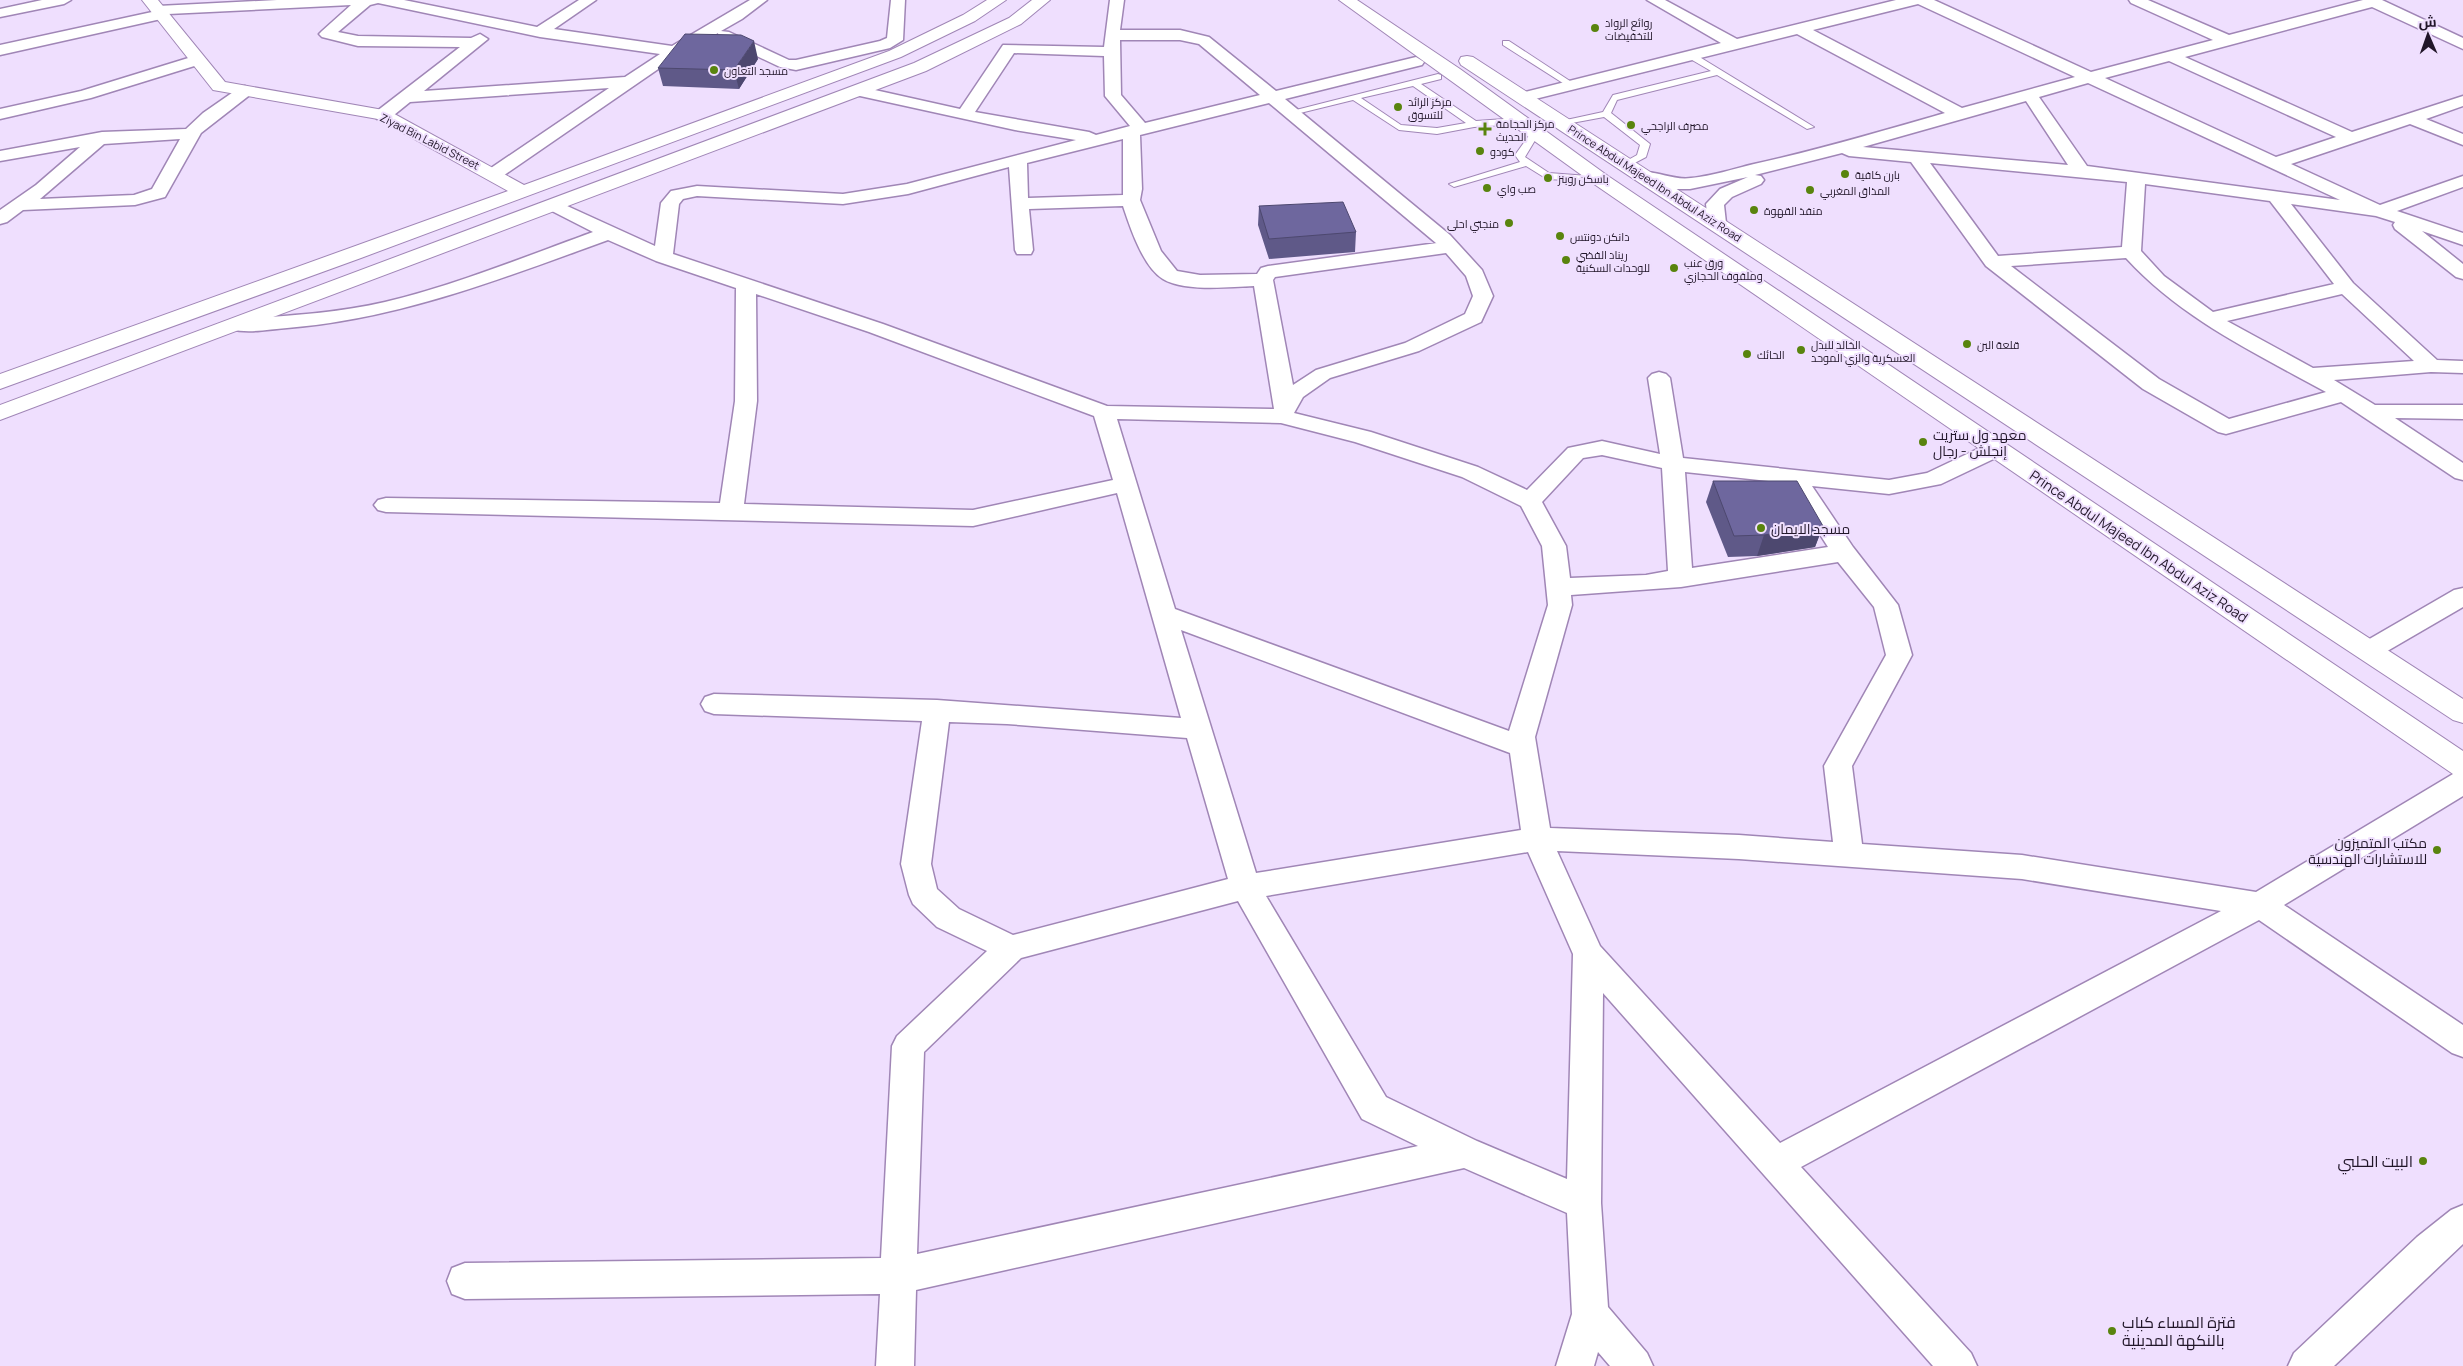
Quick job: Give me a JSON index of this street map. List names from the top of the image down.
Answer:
{
  "streets": {
    "main road": ["Ziyad Bin Labid Street", "Prince Abdul Majeed Ibn Abdul Aziz Road"]
  },
  "places": {
    "other": [
      "روائع الرواد للتخفيضات",
      "مسجد التعاون",
      "مركز الرائد للتسوق",
      "مصرف الراجحي",
      "كودو",
      "بارن كافية",
      "باسكن روبنز",
      "صب واي",
      "المذاق المغربي",
      "منفذ القهوة",
      "منجتي احلى",
      "دانكن دونتس",
      "ريناد الفضي للوحدات السكنية",
      "ورق عنب وملفوف الحجازي",
      "قلعة البن",
      "الخالد للبدل العسكرية والزي الموحد",
      "الحائك",
      "معهد ول ستريت إنجلش - رجال",
      "مسجد الايمان",
      "مكتب المتميزون للاستشارات الهندسية",
      "البيت الحلبي",
      "فترة المساء كباب بالنكهة المدينية"
    ],
    "health": ["مركز الحجامة الحديث"]
  },
  "north": "top"
}
